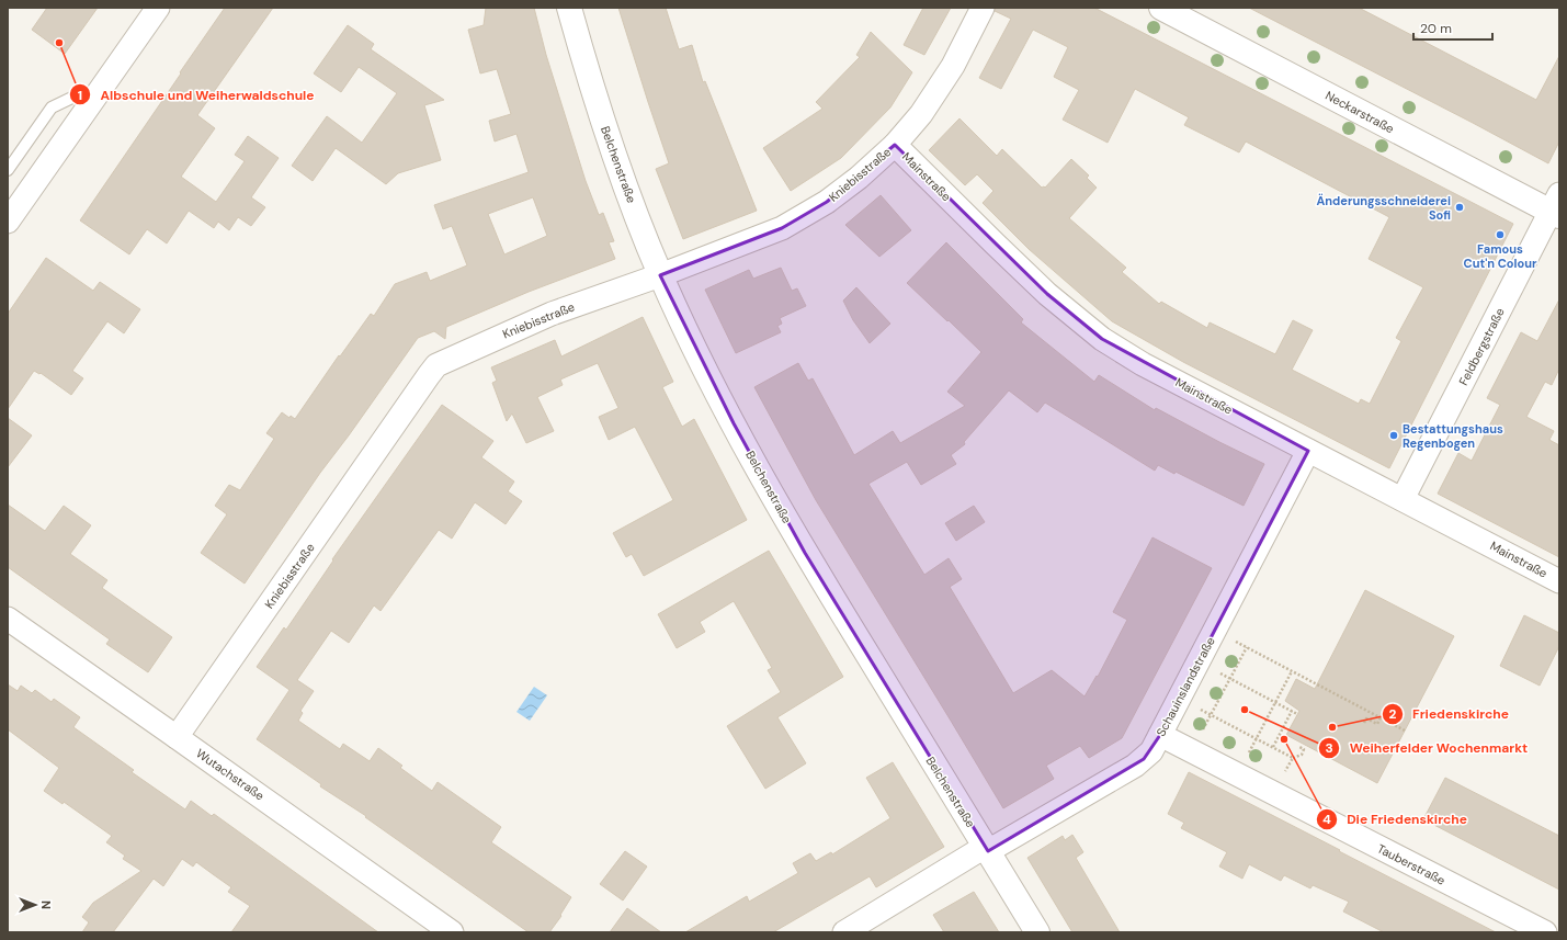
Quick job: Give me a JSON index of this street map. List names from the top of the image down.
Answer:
{
  "streets": {
    "street": [
      "Neckarstraße",
      "Belchenstraße",
      "Kniebisstraße",
      "Mainstraße",
      "Feldbergstraße",
      "Schauinslandstraße",
      "Wutachstraße",
      "Tauberstraße"
    ]
  },
  "crossings": [
    ["Neckarstraße", "Feldbergstraße"],
    ["Belchenstraße", "Kniebisstraße"],
    ["Belchenstraße", "Schauinslandstraße"],
    ["Kniebisstraße", "Mainstraße"],
    ["Kniebisstraße", "Wutachstraße"],
    ["Mainstraße", "Feldbergstraße"],
    ["Mainstraße", "Schauinslandstraße"],
    ["Schauinslandstraße", "Tauberstraße"]
  ],
  "places": [
    "Albschule und Weiherwaldschule",
    "Änderungsschneiderei Sofi",
    "Famous Cut'n Colour",
    "Bestattungshaus Regenbogen",
    "Weiherfelder Wochenmarkt",
    "Friedenskirche",
    "Die Friedenskirche"
  ],
  "scale_bar": "20 m",
  "north": "right"
}
